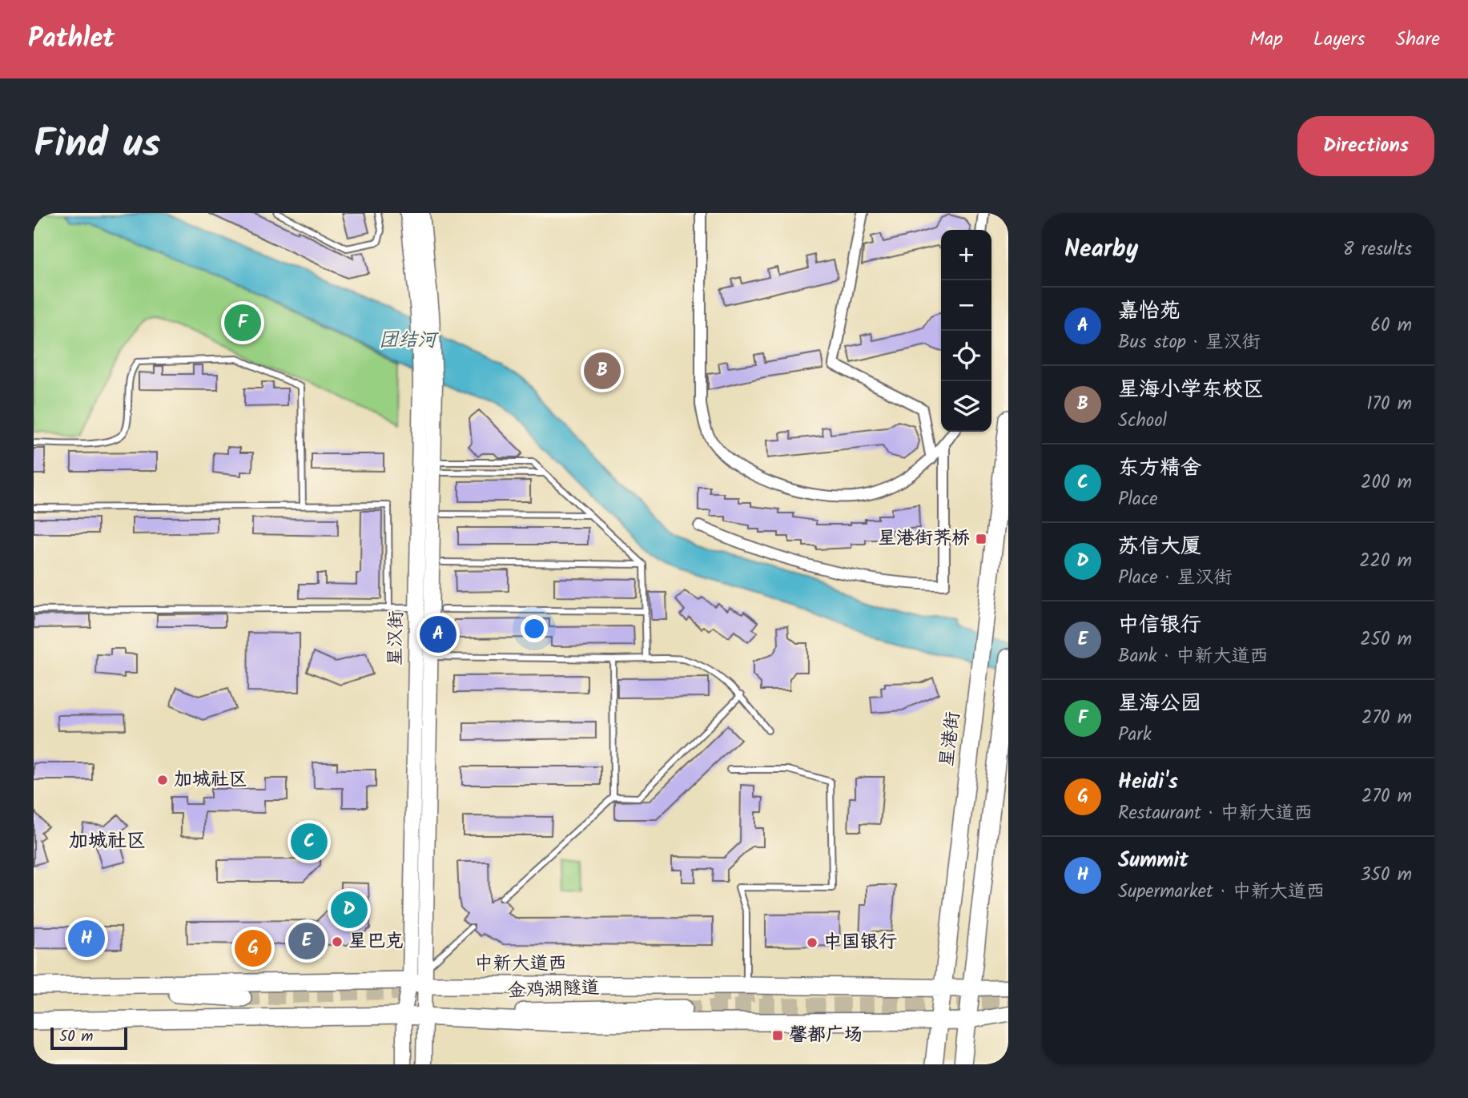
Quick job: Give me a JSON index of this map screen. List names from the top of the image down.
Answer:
{
  "streets": {
    "main road": [
      "星汉街",
      "星港街",
      "中新大道西",
      "金鸡湖隧道"
    ]
  },
  "crossings": [
    ["星汉街", "中新大道西"],
    ["星汉街", "金鸡湖隧道"],
    ["星港街", "中新大道西"]
  ],
  "districts": ["加城社区"],
  "water": ["团结河"],
  "places": {
    "transit": ["星港街荠桥", "馨都广场"],
    "other": ["加城社区", "星巴克", "中国银行"]
  },
  "scale_bar": "50 m",
  "page": {
    "header": "Pathlet",
    "nav": ["Map", "Layers", "Share"],
    "title": "Find us",
    "buttons": "Directions",
    "heading": ["Nearby", "8 results"],
    "map_buttons": ["+", "−"],
    "list": [
      {
        "mark": "A",
        "name": "嘉怡苑",
        "note": "Bus stop · 星汉街",
        "value": "60 m"
      },
      {
        "mark": "B",
        "name": "星海小学东校区",
        "note": "School",
        "value": "170 m"
      },
      {
        "mark": "C",
        "name": "东方精舍",
        "note": "Place",
        "value": "200 m"
      },
      {
        "mark": "D",
        "name": "苏信大厦",
        "note": "Place · 星汉街",
        "value": "220 m"
      },
      {
        "mark": "E",
        "name": "中信银行",
        "note": "Bank · 中新大道西",
        "value": "250 m"
      },
      {
        "mark": "F",
        "name": "星海公园",
        "note": "Park",
        "value": "270 m"
      },
      {
        "mark": "G",
        "name": "Heidi's",
        "note": "Restaurant · 中新大道西",
        "value": "270 m"
      },
      {
        "mark": "H",
        "name": "Summit",
        "note": "Supermarket · 中新大道西",
        "value": "350 m"
      }
    ],
    "pins": [
      "F",
      "B",
      "A",
      "C",
      "D",
      "H",
      "E",
      "G"
    ],
    "scale": "50 m"
  }
}
